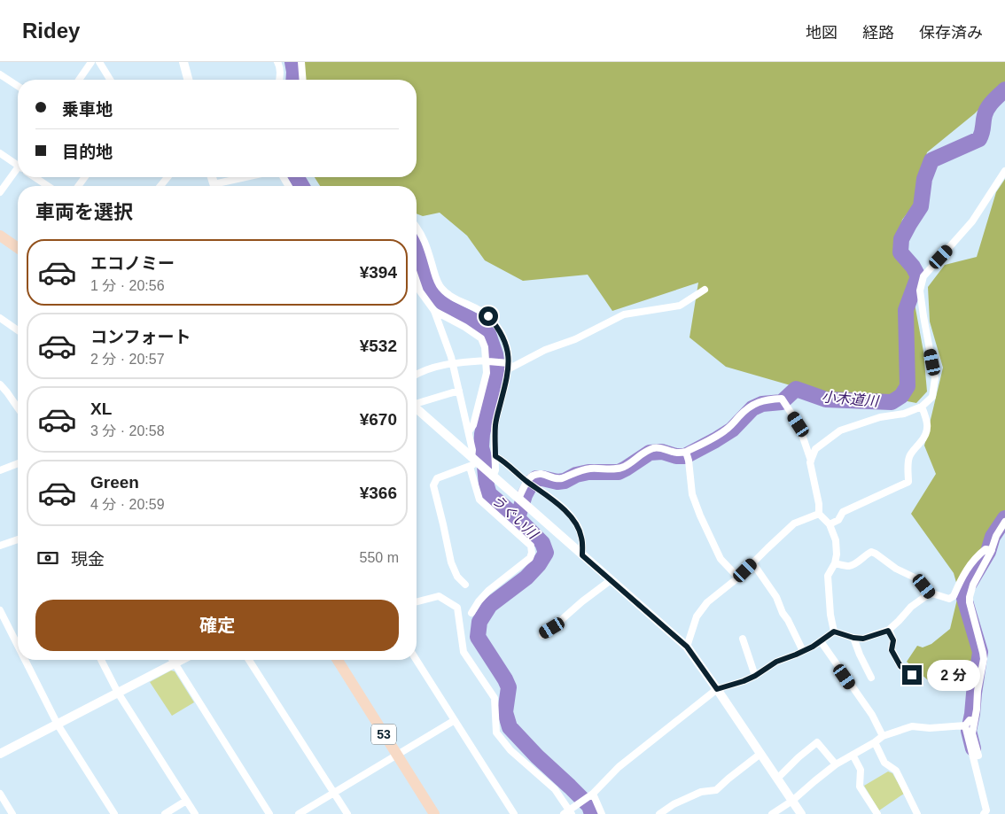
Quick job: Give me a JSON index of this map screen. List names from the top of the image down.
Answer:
{
  "streets": {
    "main road": ["53"]
  },
  "water": ["小木道川", "うぐい川"],
  "page": {
    "header": "Ridey",
    "nav": ["地図", "経路", "保存済み"],
    "banner": ["乗車地", "目的地"],
    "heading": "車両を選択",
    "list": [
      {
        "name": "エコノミー",
        "note": "1 分 · 20:56",
        "value": "¥394"
      },
      {
        "name": "コンフォート",
        "note": "2 分 · 20:57",
        "value": "¥532"
      },
      {
        "name": "XL",
        "note": "3 分 · 20:58",
        "value": "¥670"
      },
      {
        "name": "Green",
        "note": "4 分 · 20:59",
        "value": "¥366"
      }
    ],
    "pay": ["現金", "550 m"],
    "buttons": "確定",
    "bubble": "2 分"
  }
}
